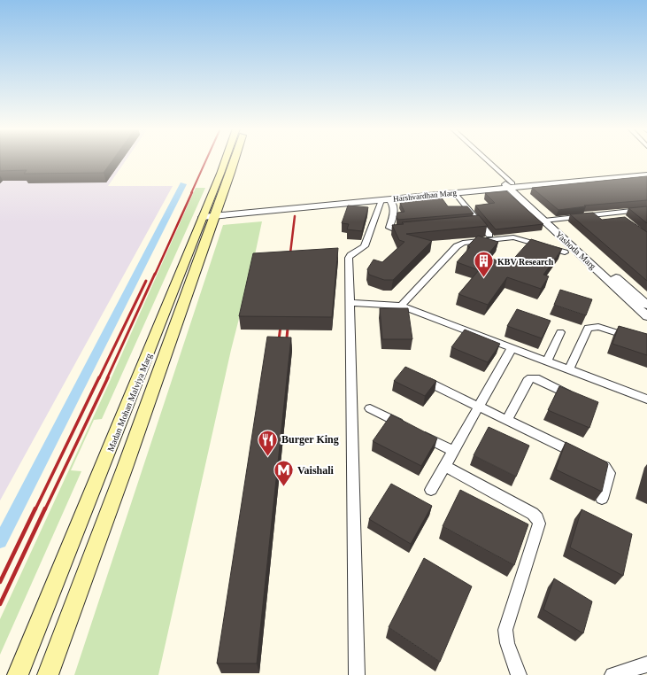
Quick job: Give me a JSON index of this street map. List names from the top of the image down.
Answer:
{
  "streets": {
    "main road": ["Madan Mohan Malviya Marg"],
    "street": ["Harshvardhan Marg", "Yashoda Marg"]
  },
  "crossings": [
    ["Harshvardhan Marg", "Yashoda Marg"],
    ["Harshvardhan Marg", "Madan Mohan Malviya Marg"]
  ],
  "places": {
    "building": ["KBV Research"],
    "restaurant": ["Burger King"],
    "metro station": ["Vaishali"]
  }
}
